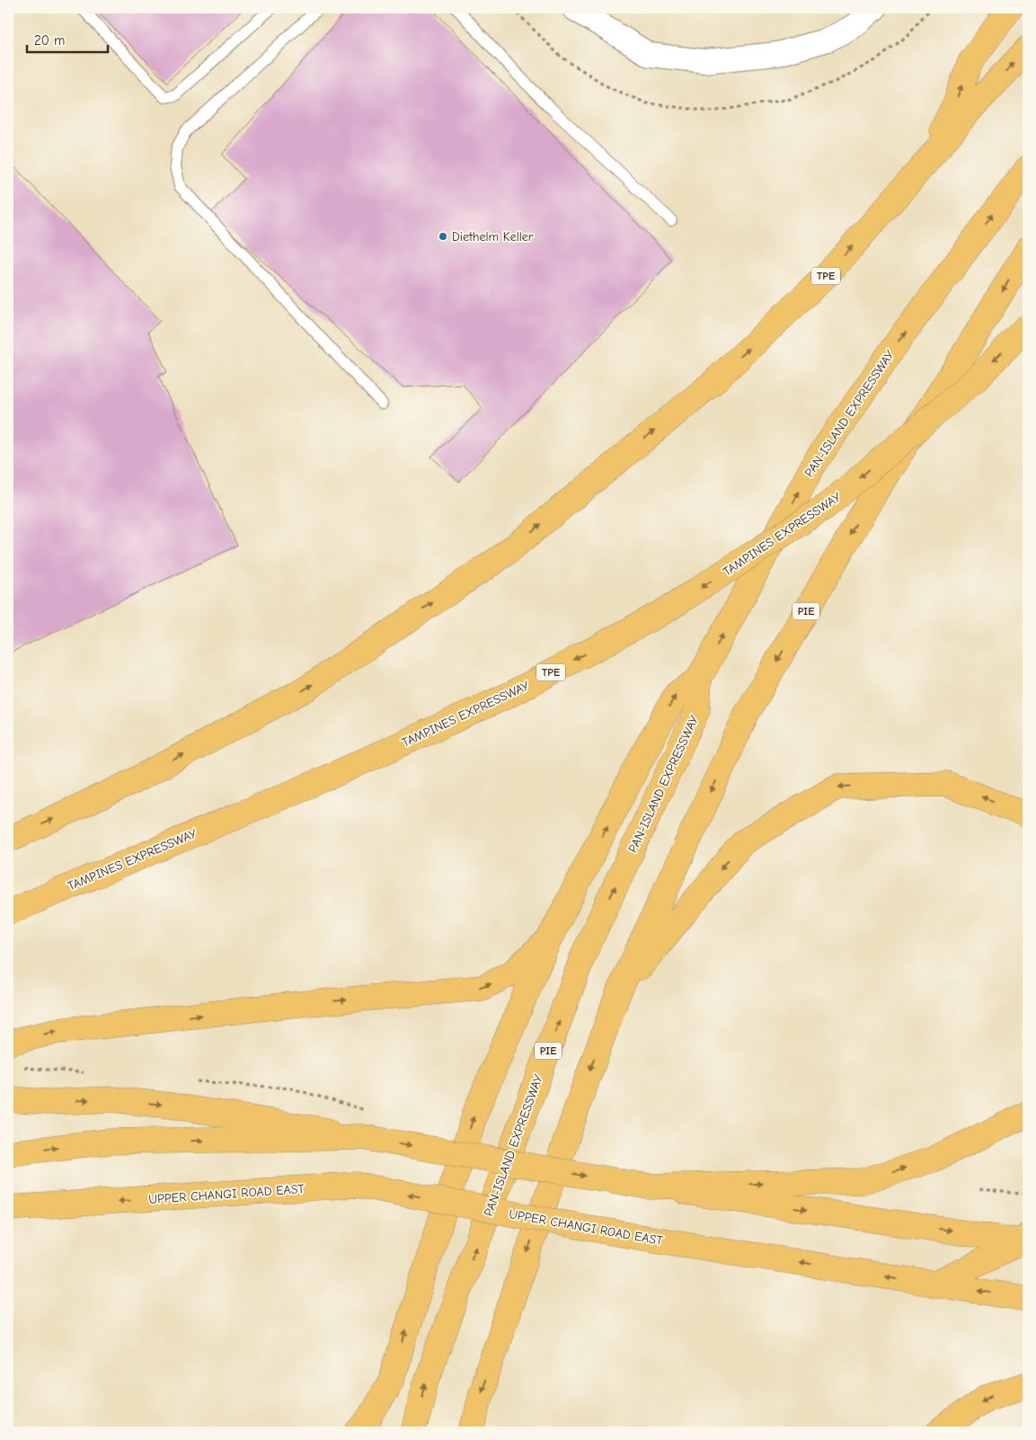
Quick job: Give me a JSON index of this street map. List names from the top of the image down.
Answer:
{
  "streets": {
    "main road": [
      "TPE",
      "PAN-ISLAND EXPRESSWAY",
      "TAMPINES EXPRESSWAY",
      "PIE",
      "UPPER CHANGI ROAD EAST"
    ]
  },
  "places": ["Diethelm Keller"],
  "scale_bar": "20 m"
}
